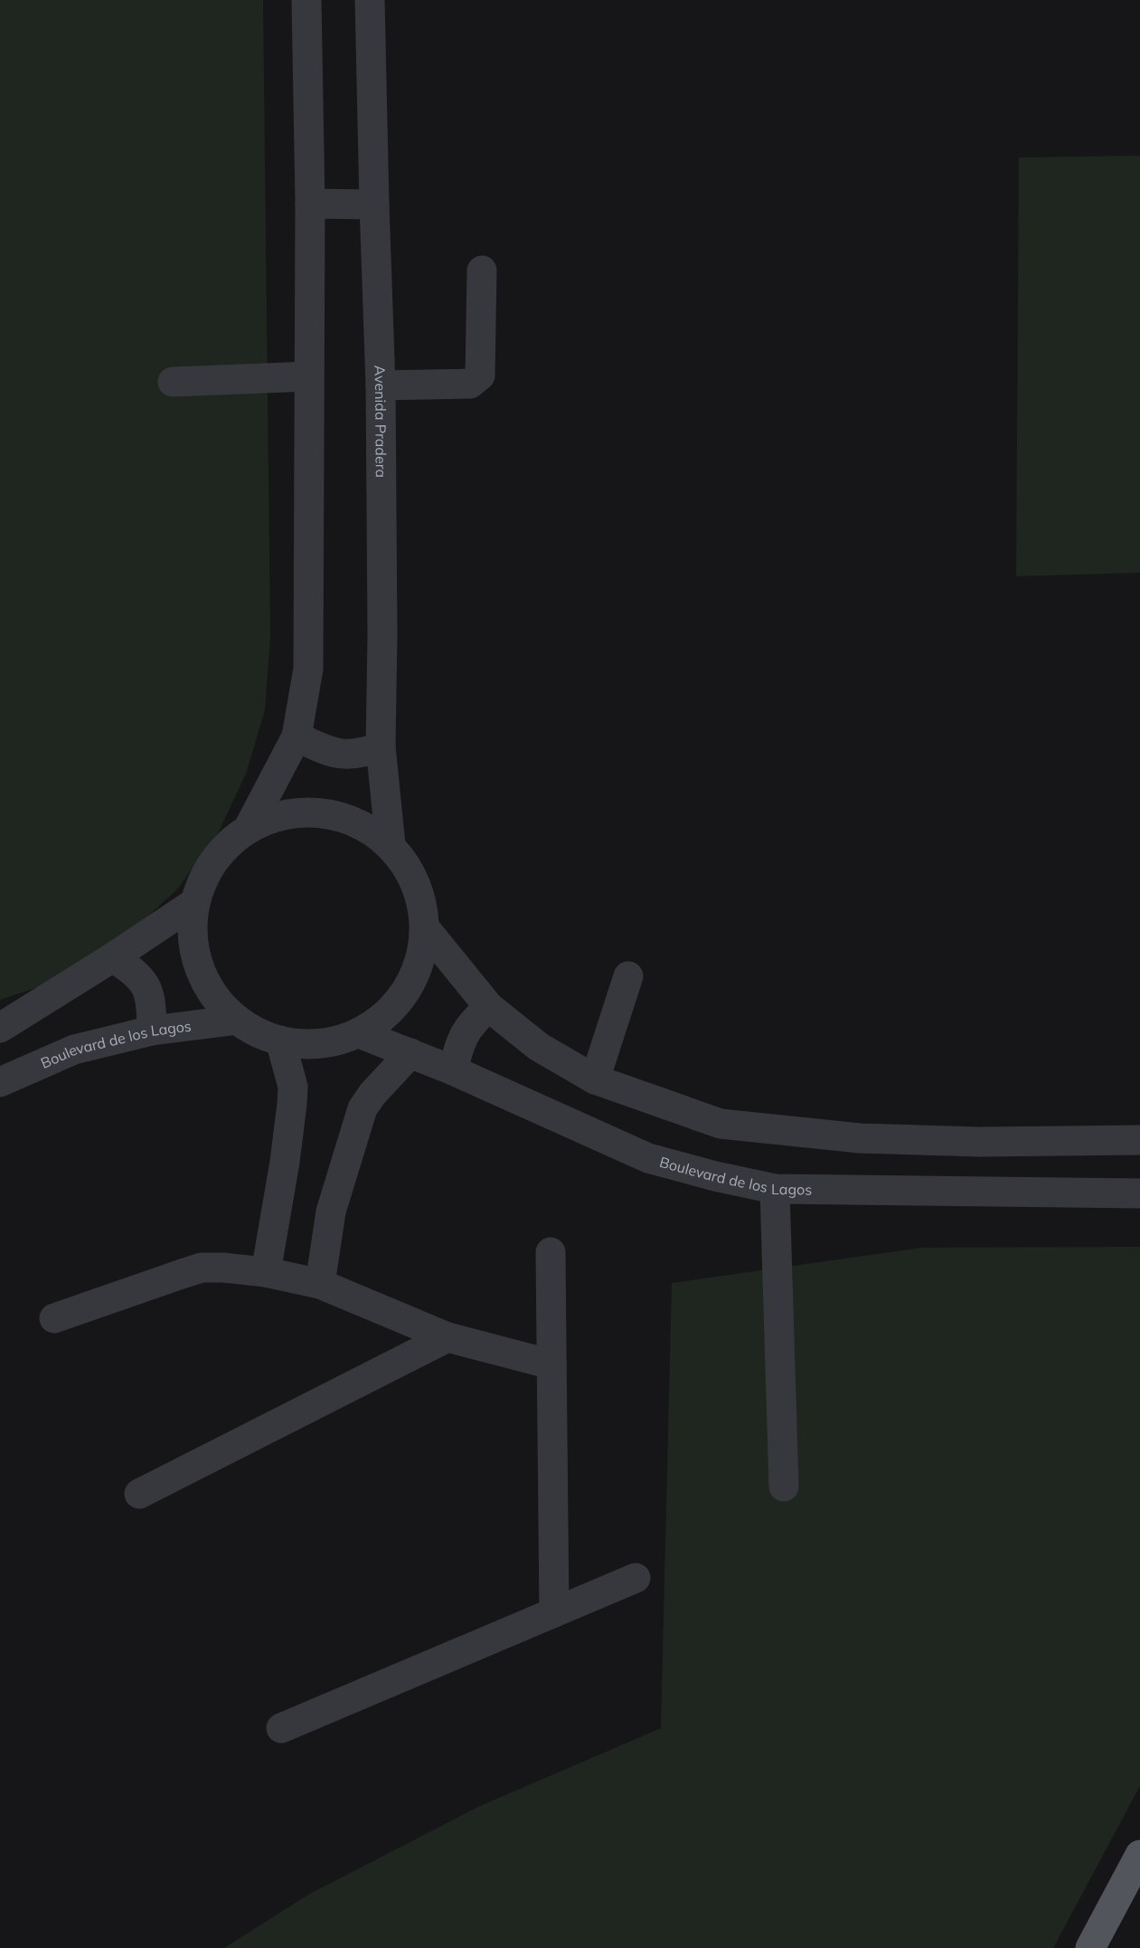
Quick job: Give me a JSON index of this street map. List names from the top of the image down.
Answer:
{
  "streets": {
    "street": ["Avenida Pradera", "Boulevard de los Lagos"]
  }
}
